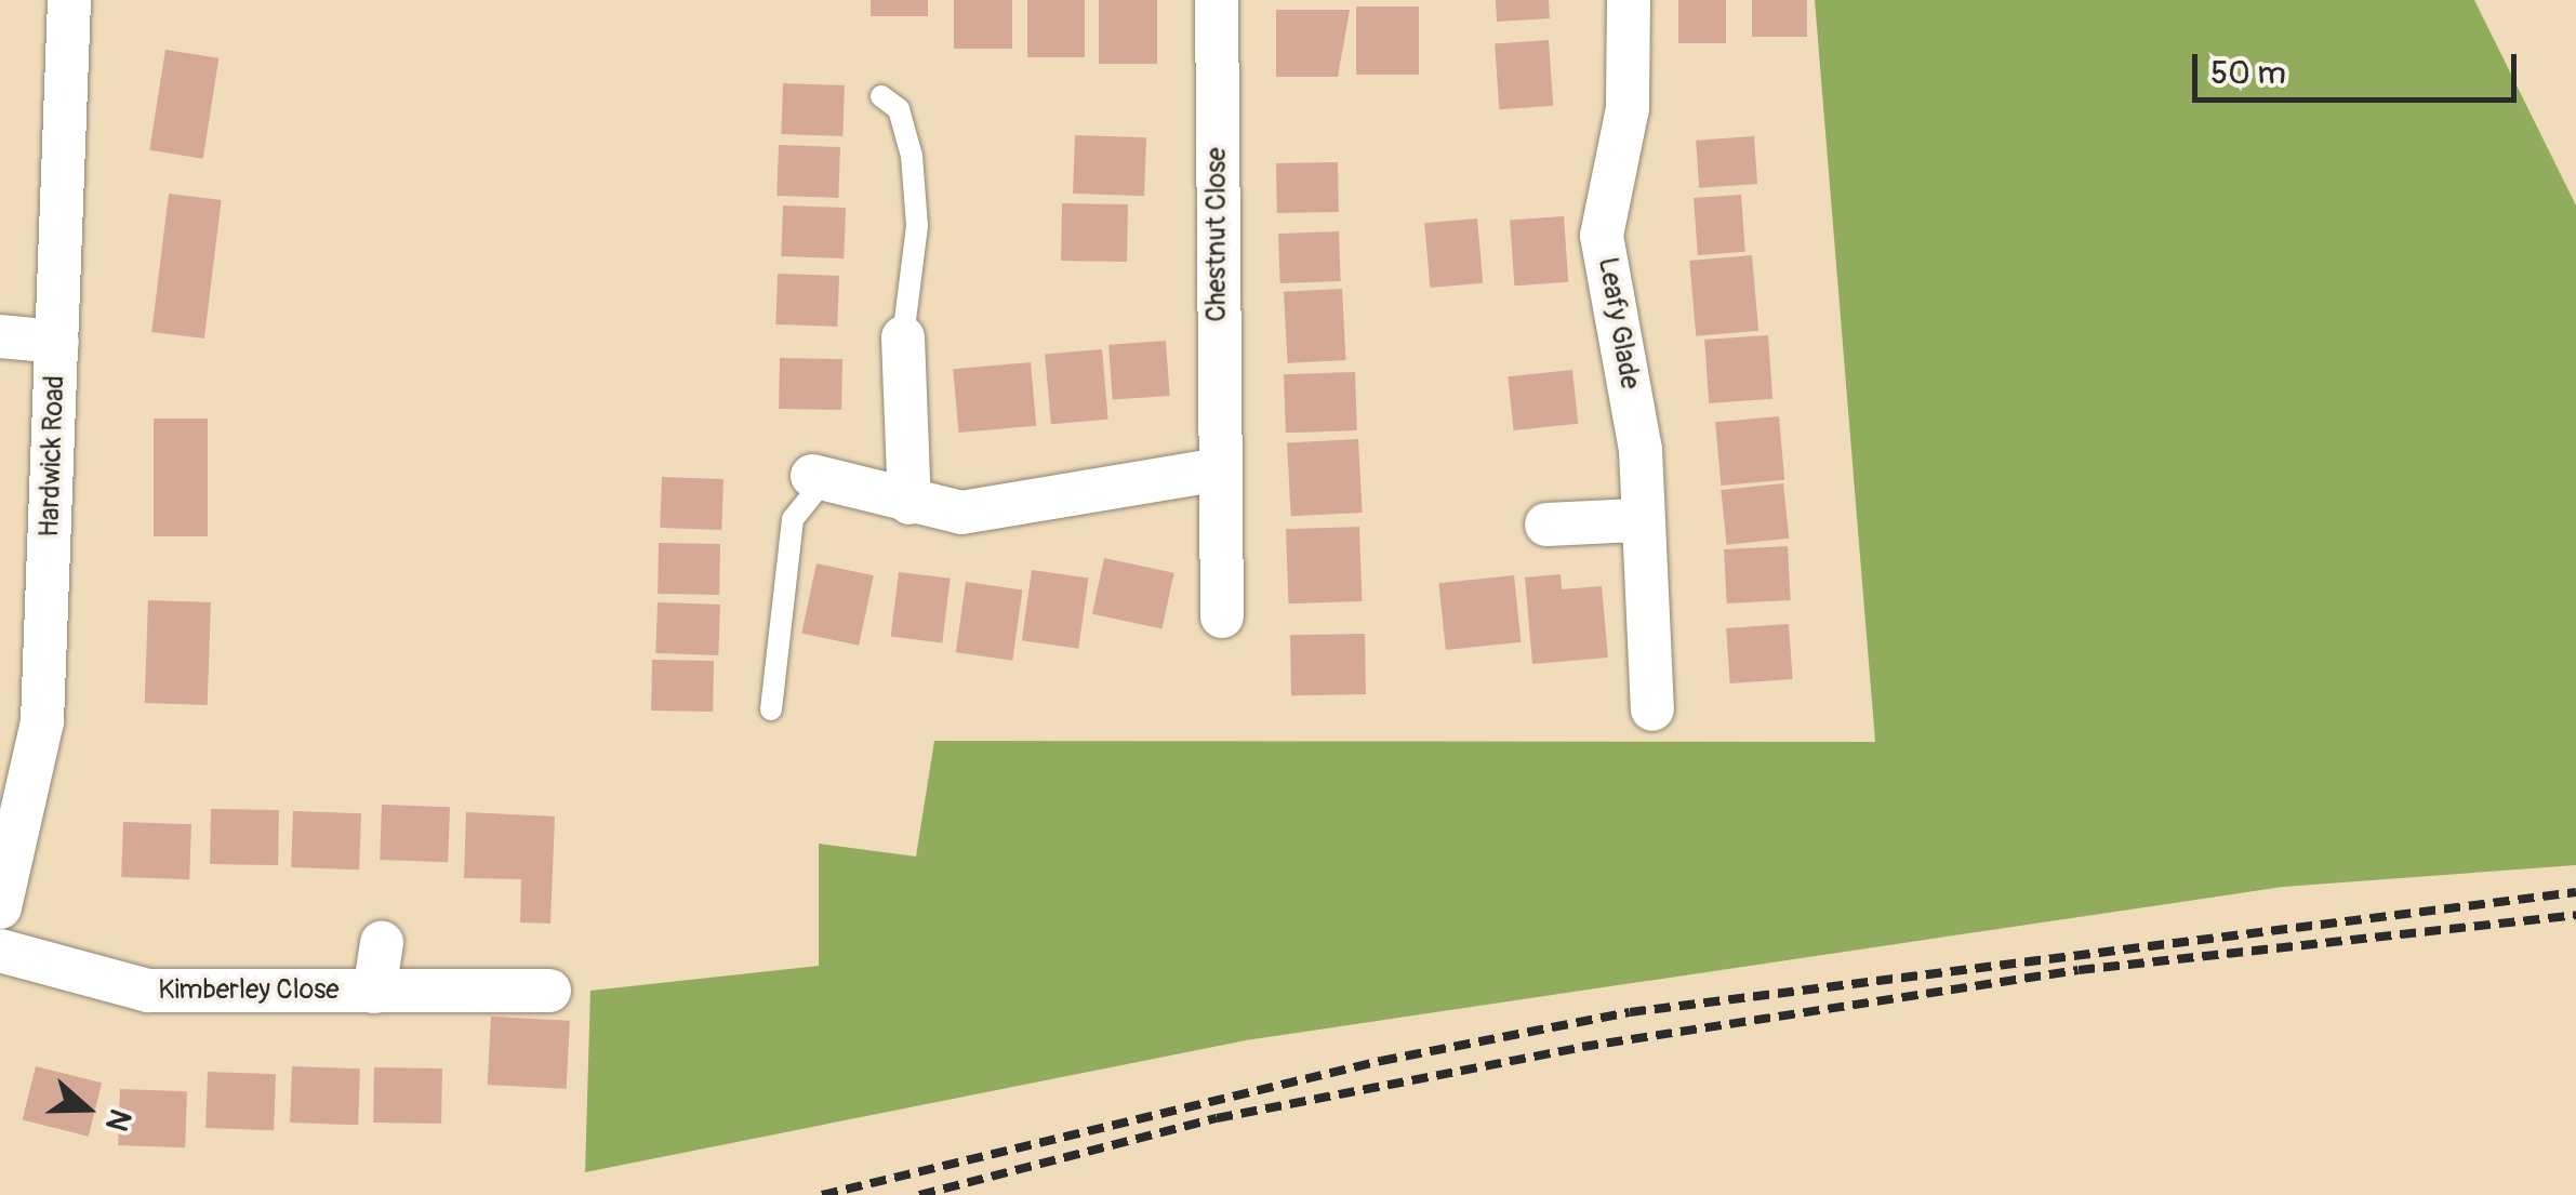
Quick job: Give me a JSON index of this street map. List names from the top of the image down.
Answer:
{
  "streets": {
    "street": [
      "Chestnut Close",
      "Leafy Glade",
      "Hardwick Road",
      "Kimberley Close"
    ]
  },
  "scale_bar": "50 m",
  "north": "right"
}
